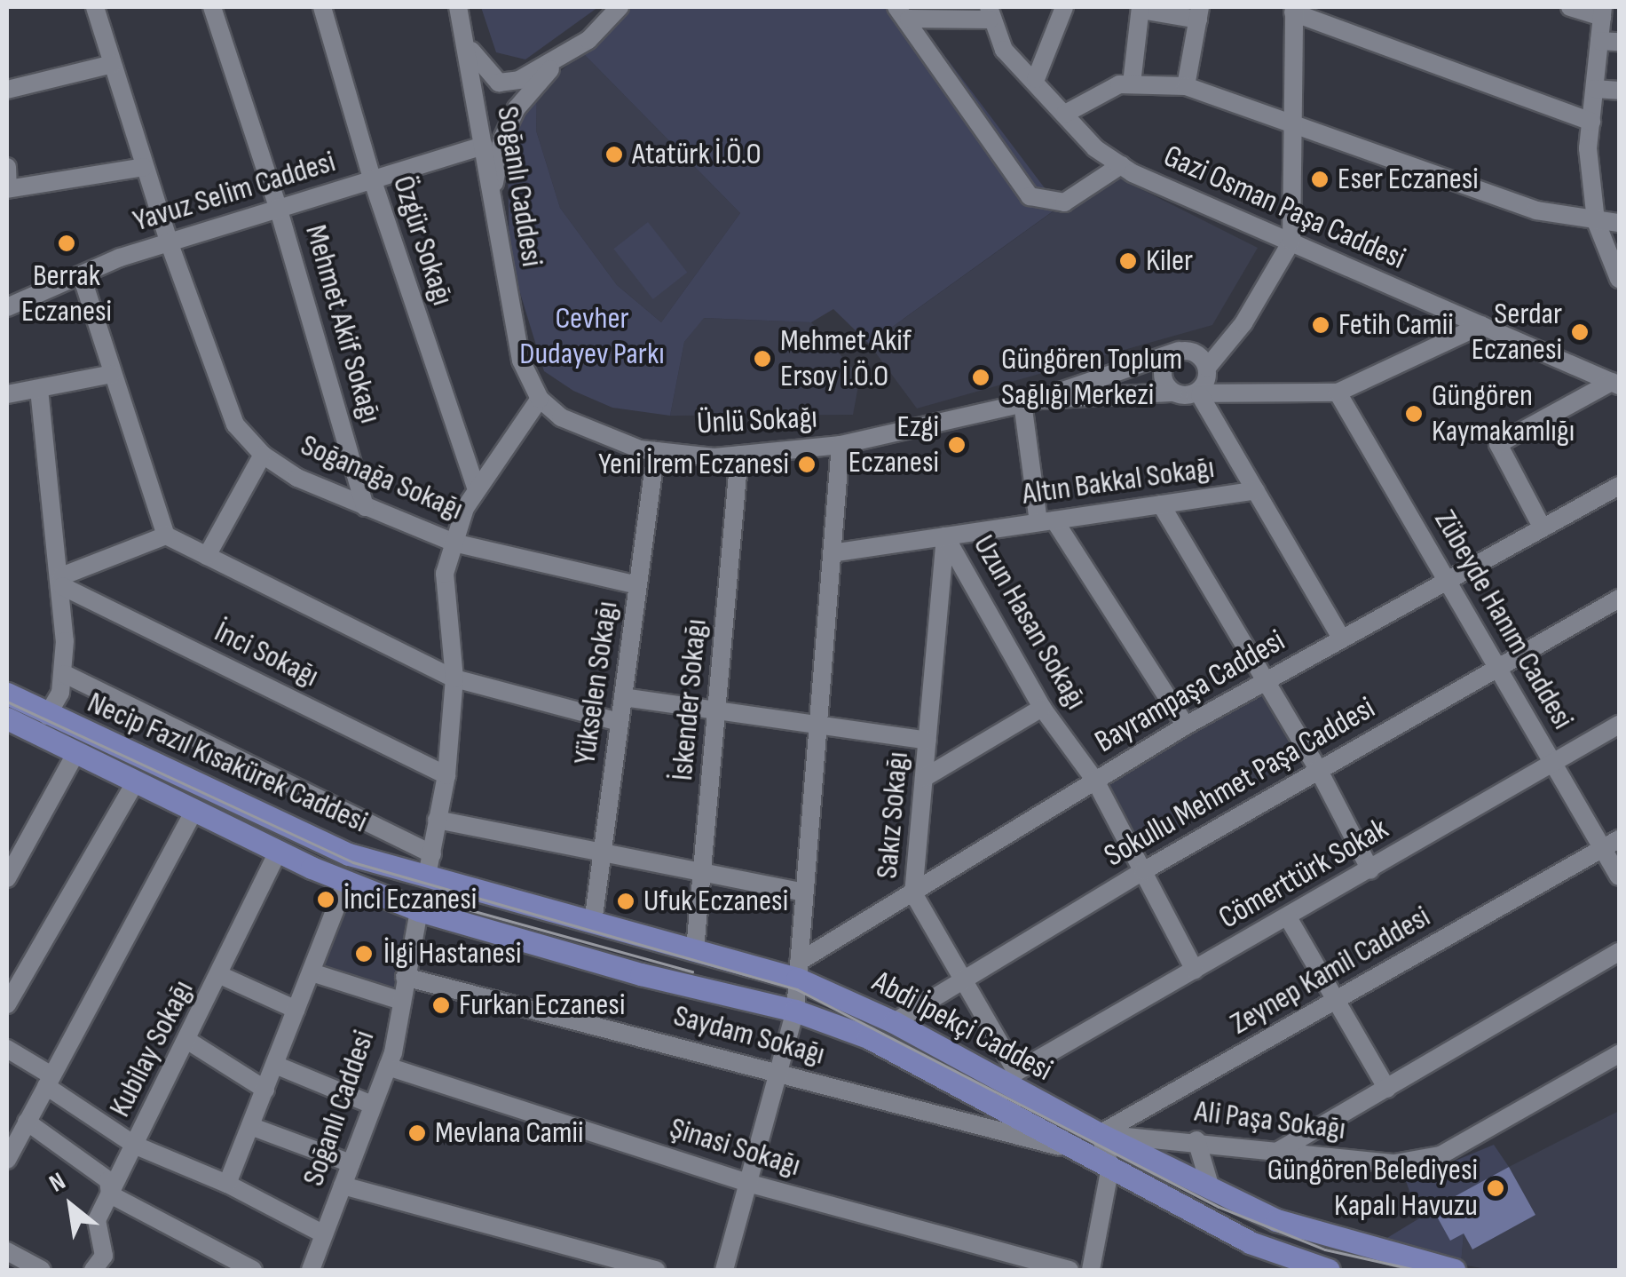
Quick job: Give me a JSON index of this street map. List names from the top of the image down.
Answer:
{
  "streets": {
    "main road": ["Necip Fazıl Kısakürek Caddesi", "Abdi İpekçi Caddesi"],
    "street": [
      "Soğanlı Caddesi",
      "Yavuz Selim Caddesi",
      "Gazi Osman Paşa Caddesi",
      "Özgür Sokağı",
      "Mehmet Akif Sokağı",
      "Ünlü Sokağı",
      "Soğanağa Sokağı",
      "Altın Bakkal Sokağı",
      "Zübeyde Hanım Caddesi",
      "Uzun Hasan Sokağı",
      "İnci Sokağı",
      "Yükselen Sokağı",
      "Bayrampaşa Caddesi",
      "İskender Sokağı",
      "Sokullu Mehmet Paşa Caddesi",
      "Sakız Sokağı",
      "Cömerttürk Sokak",
      "Zeynep Kamil Caddesi",
      "Saydam Sokağı",
      "Kubilay Sokağı",
      "Ali Paşa Sokağı",
      "Şinasi Sokağı"
    ]
  },
  "crossings": [
    ["Soğanlı Caddesi", "Yavuz Selim Caddesi"],
    ["Soğanlı Caddesi", "Ünlü Sokağı"],
    ["Soğanlı Caddesi", "Necip Fazıl Kısakürek Caddesi"],
    ["Soğanlı Caddesi", "Abdi İpekçi Caddesi"],
    ["Soğanlı Caddesi", "Saydam Sokağı"],
    ["Soğanlı Caddesi", "Şinasi Sokağı"],
    ["Yavuz Selim Caddesi", "Özgür Sokağı"],
    ["Yavuz Selim Caddesi", "Mehmet Akif Sokağı"],
    ["Yavuz Selim Caddesi", "Soğanağa Sokağı"],
    ["Mehmet Akif Sokağı", "Soğanağa Sokağı"],
    ["Ünlü Sokağı", "Yükselen Sokağı"],
    ["Ünlü Sokağı", "İskender Sokağı"],
    ["Soğanağa Sokağı", "Yükselen Sokağı"],
    ["Altın Bakkal Sokağı", "Uzun Hasan Sokağı"],
    ["Altın Bakkal Sokağı", "Sakız Sokağı"],
    ["Zübeyde Hanım Caddesi", "Bayrampaşa Caddesi"],
    ["Zübeyde Hanım Caddesi", "Sokullu Mehmet Paşa Caddesi"],
    ["Zübeyde Hanım Caddesi", "Cömerttürk Sokak"],
    ["Zübeyde Hanım Caddesi", "Zeynep Kamil Caddesi"],
    ["Uzun Hasan Sokağı", "Bayrampaşa Caddesi"],
    ["Uzun Hasan Sokağı", "Sokullu Mehmet Paşa Caddesi"],
    ["Uzun Hasan Sokağı", "Sakız Sokağı"],
    ["Uzun Hasan Sokağı", "Cömerttürk Sokak"],
    ["Yükselen Sokağı", "Abdi İpekçi Caddesi"],
    ["Bayrampaşa Caddesi", "Sakız Sokağı"],
    ["Bayrampaşa Caddesi", "Abdi İpekçi Caddesi"],
    ["İskender Sokağı", "Abdi İpekçi Caddesi"],
    ["Necip Fazıl Kısakürek Caddesi", "Abdi İpekçi Caddesi"],
    ["Necip Fazıl Kısakürek Caddesi", "Kubilay Sokağı"],
    ["Sokullu Mehmet Paşa Caddesi", "Sakız Sokağı"],
    ["Sokullu Mehmet Paşa Caddesi", "Abdi İpekçi Caddesi"],
    ["Sakız Sokağı", "Cömerttürk Sokak"],
    ["Zeynep Kamil Caddesi", "Abdi İpekçi Caddesi"],
    ["Zeynep Kamil Caddesi", "Ali Paşa Sokağı"],
    ["Abdi İpekçi Caddesi", "Saydam Sokağı"],
    ["Abdi İpekçi Caddesi", "Ali Paşa Sokağı"]
  ],
  "parks": ["Cevher Dudayev Parkı"],
  "places": [
    "Atatürk İ.Ö.O",
    "Eser Eczanesi",
    "Berrak Eczanesi",
    "Kiler",
    "Fetih Camii",
    "Serdar Eczanesi",
    "Mehmet Akif Ersoy İ.Ö.O",
    "Güngören Toplum Sağlığı Merkezi",
    "Güngören Kaymakamlığı",
    "Ezgi Eczanesi",
    "Yeni İrem Eczanesi",
    "İnci Eczanesi",
    "Ufuk Eczanesi",
    "İlgi Hastanesi",
    "Furkan Eczanesi",
    "Mevlana Camii",
    "Güngören Belediyesi Kapalı Havuzu"
  ],
  "north": "top left"
}
